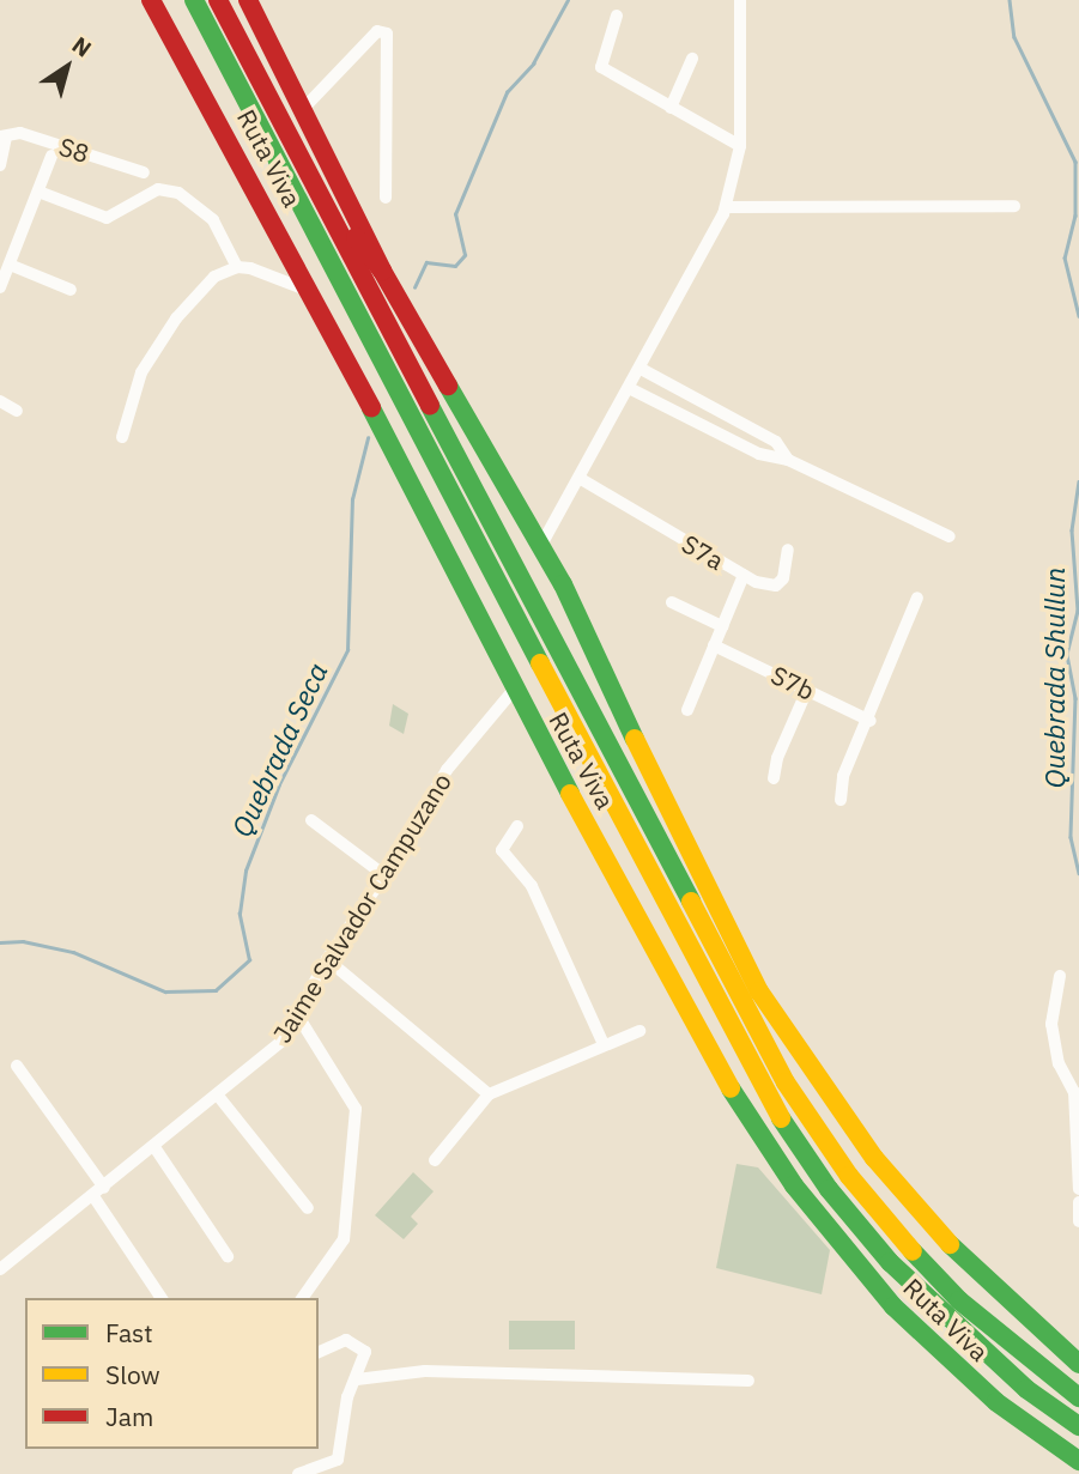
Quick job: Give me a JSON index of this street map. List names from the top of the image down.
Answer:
{
  "streets": {
    "main road": ["Ruta Viva"],
    "street": [
      "S8",
      "S7a",
      "S7b",
      "Jaime Salvador Campuzano"
    ]
  },
  "crossings": [
    ["Ruta Viva", "Jaime Salvador Campuzano"],
    ["S7a", "S7b"]
  ],
  "water": ["Quebrada Shullun", "Quebrada Seca"],
  "legend": ["Fast", "Slow", "Jam"],
  "north": "top right"
}
